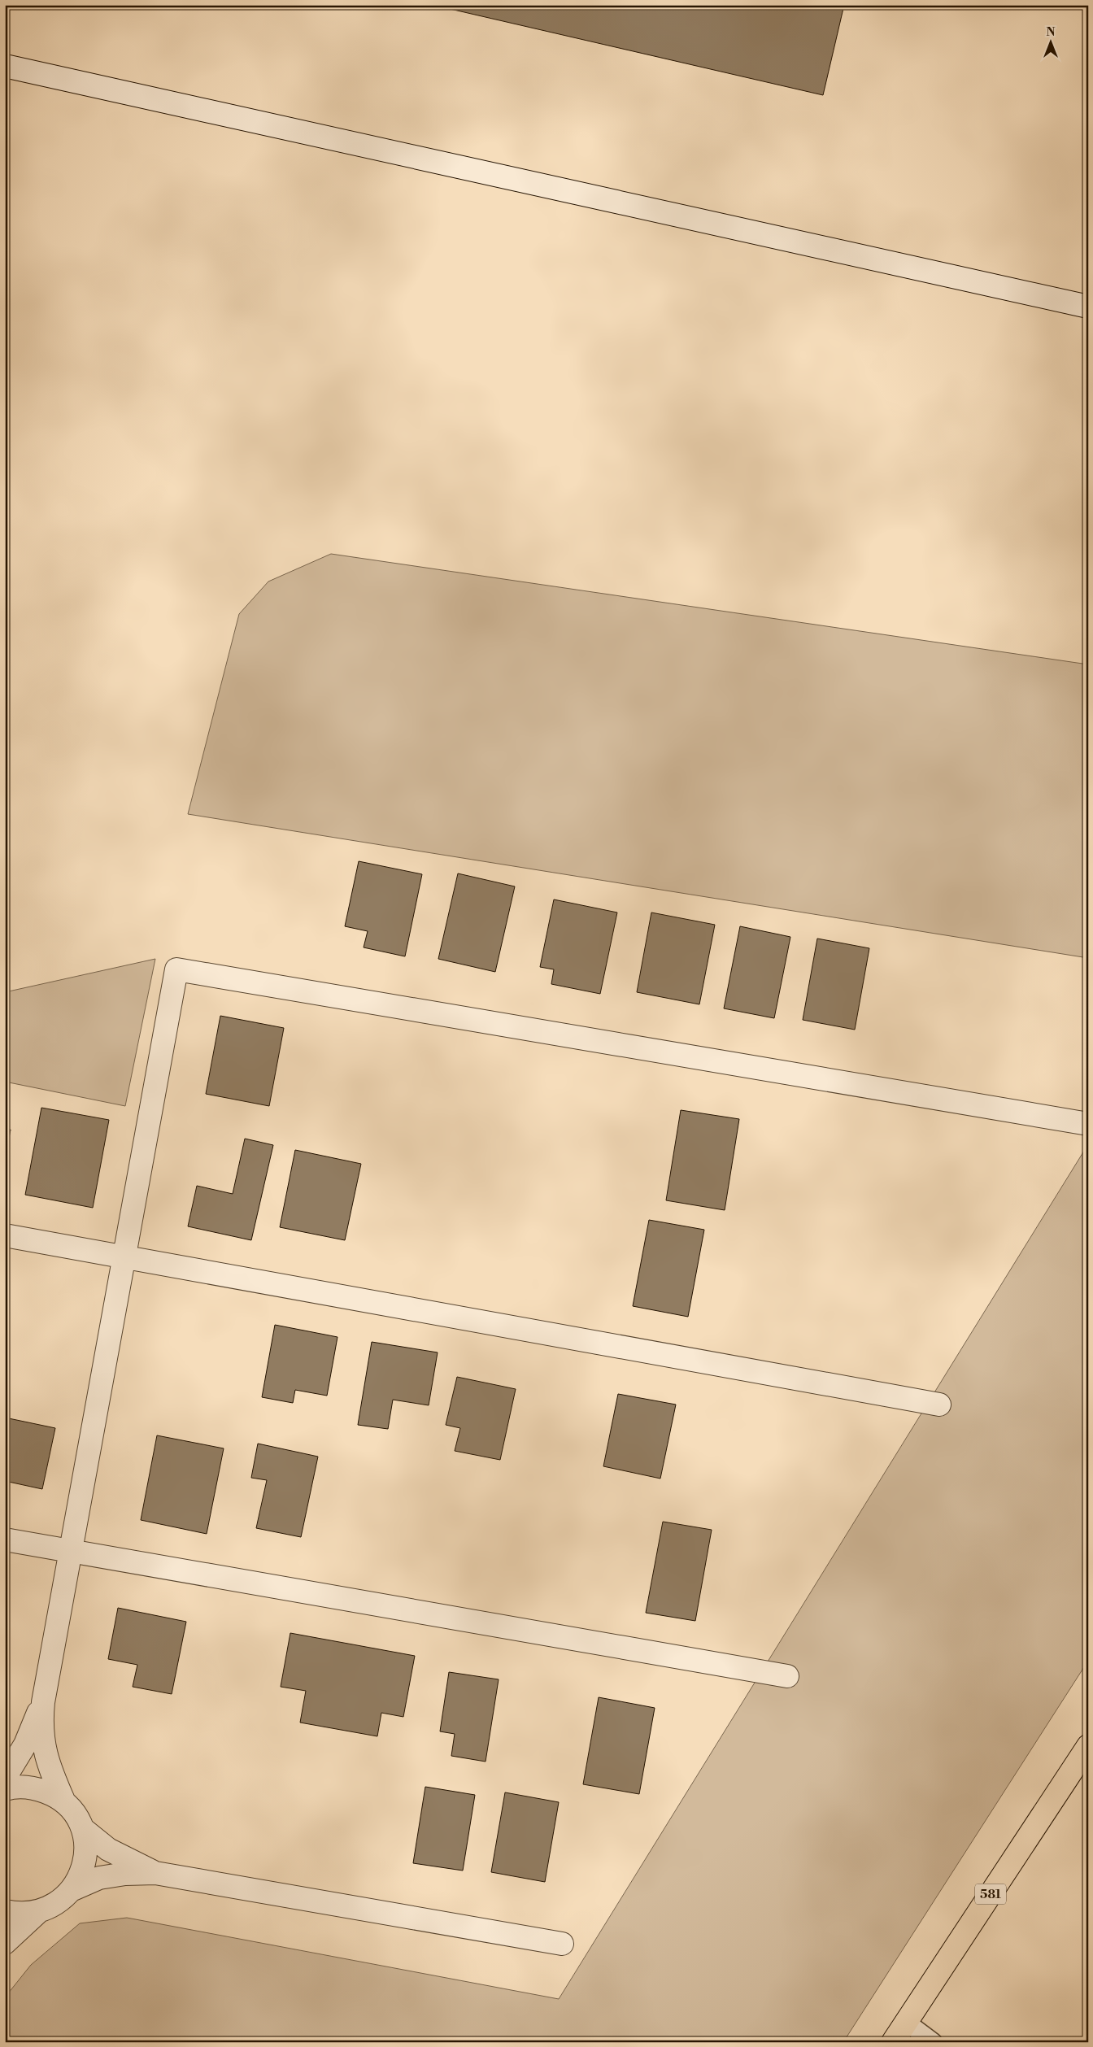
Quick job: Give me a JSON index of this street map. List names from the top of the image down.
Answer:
{
  "streets": {
    "main road": ["581"]
  },
  "north": "top"
}
